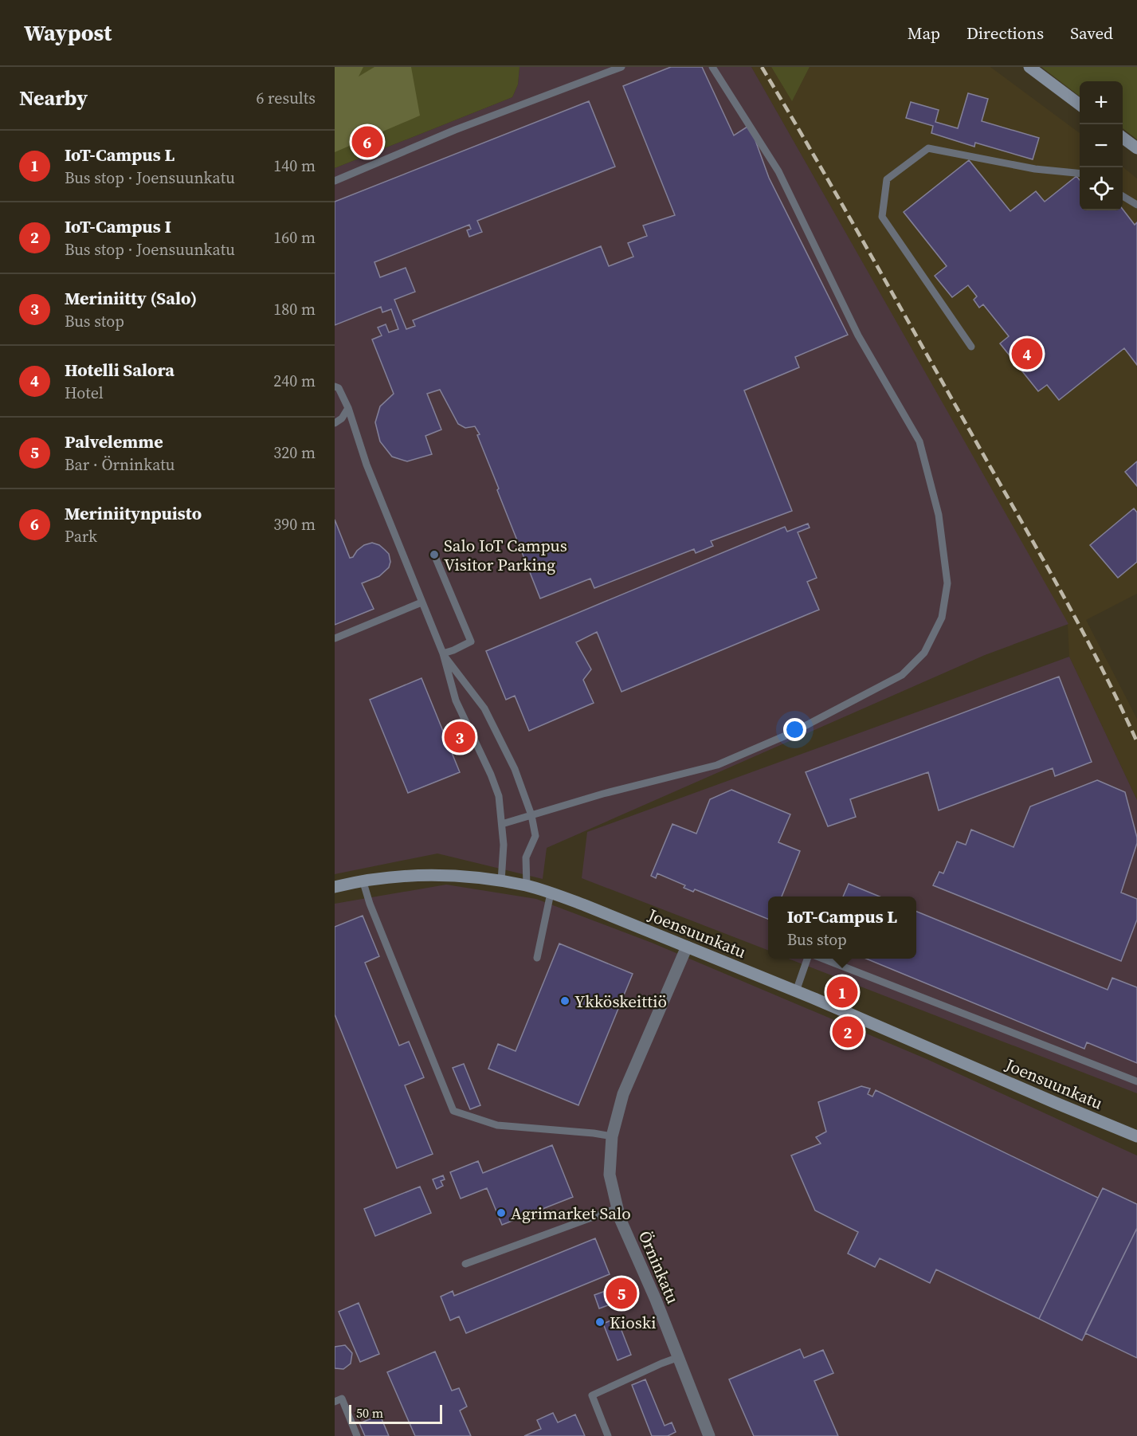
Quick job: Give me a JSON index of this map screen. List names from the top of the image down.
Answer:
{
  "streets": {
    "street": ["Joensuunkatu", "Örninkatu"]
  },
  "crossings": [
    ["Joensuunkatu", "Örninkatu"]
  ],
  "places": [
    "Salo IoT Campus Visitor Parking",
    "Ykköskeittiö",
    "Agrimarket Salo",
    "Kioski"
  ],
  "scale_bar": "50 m",
  "page": {
    "header": "Waypost",
    "nav": ["Map", "Directions", "Saved"],
    "heading": ["Nearby", "6 results"],
    "map_buttons": ["+", "−"],
    "pins": [
      "6",
      "4",
      "3",
      "1",
      "2",
      "5"
    ],
    "list": [
      {
        "mark": "1",
        "name": "IoT-Campus L",
        "note": "Bus stop · Joensuunkatu",
        "value": "140 m"
      },
      {
        "mark": "2",
        "name": "IoT-Campus I",
        "note": "Bus stop · Joensuunkatu",
        "value": "160 m"
      },
      {
        "mark": "3",
        "name": "Meriniitty (Salo)",
        "note": "Bus stop",
        "value": "180 m"
      },
      {
        "mark": "4",
        "name": "Hotelli Salora",
        "note": "Hotel",
        "value": "240 m"
      },
      {
        "mark": "5",
        "name": "Palvelemme",
        "note": "Bar · Örninkatu",
        "value": "320 m"
      },
      {
        "mark": "6",
        "name": "Meriniitynpuisto",
        "note": "Park",
        "value": "390 m"
      }
    ],
    "popup": ["IoT-Campus L", "Bus stop"],
    "scale": "50 m"
  }
}
